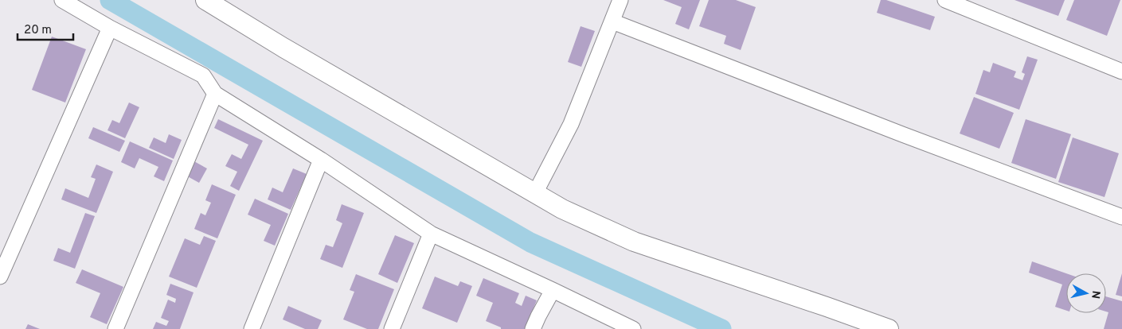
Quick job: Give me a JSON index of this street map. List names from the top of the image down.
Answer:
{
  "scale_bar": "20 m",
  "north": "right"
}
